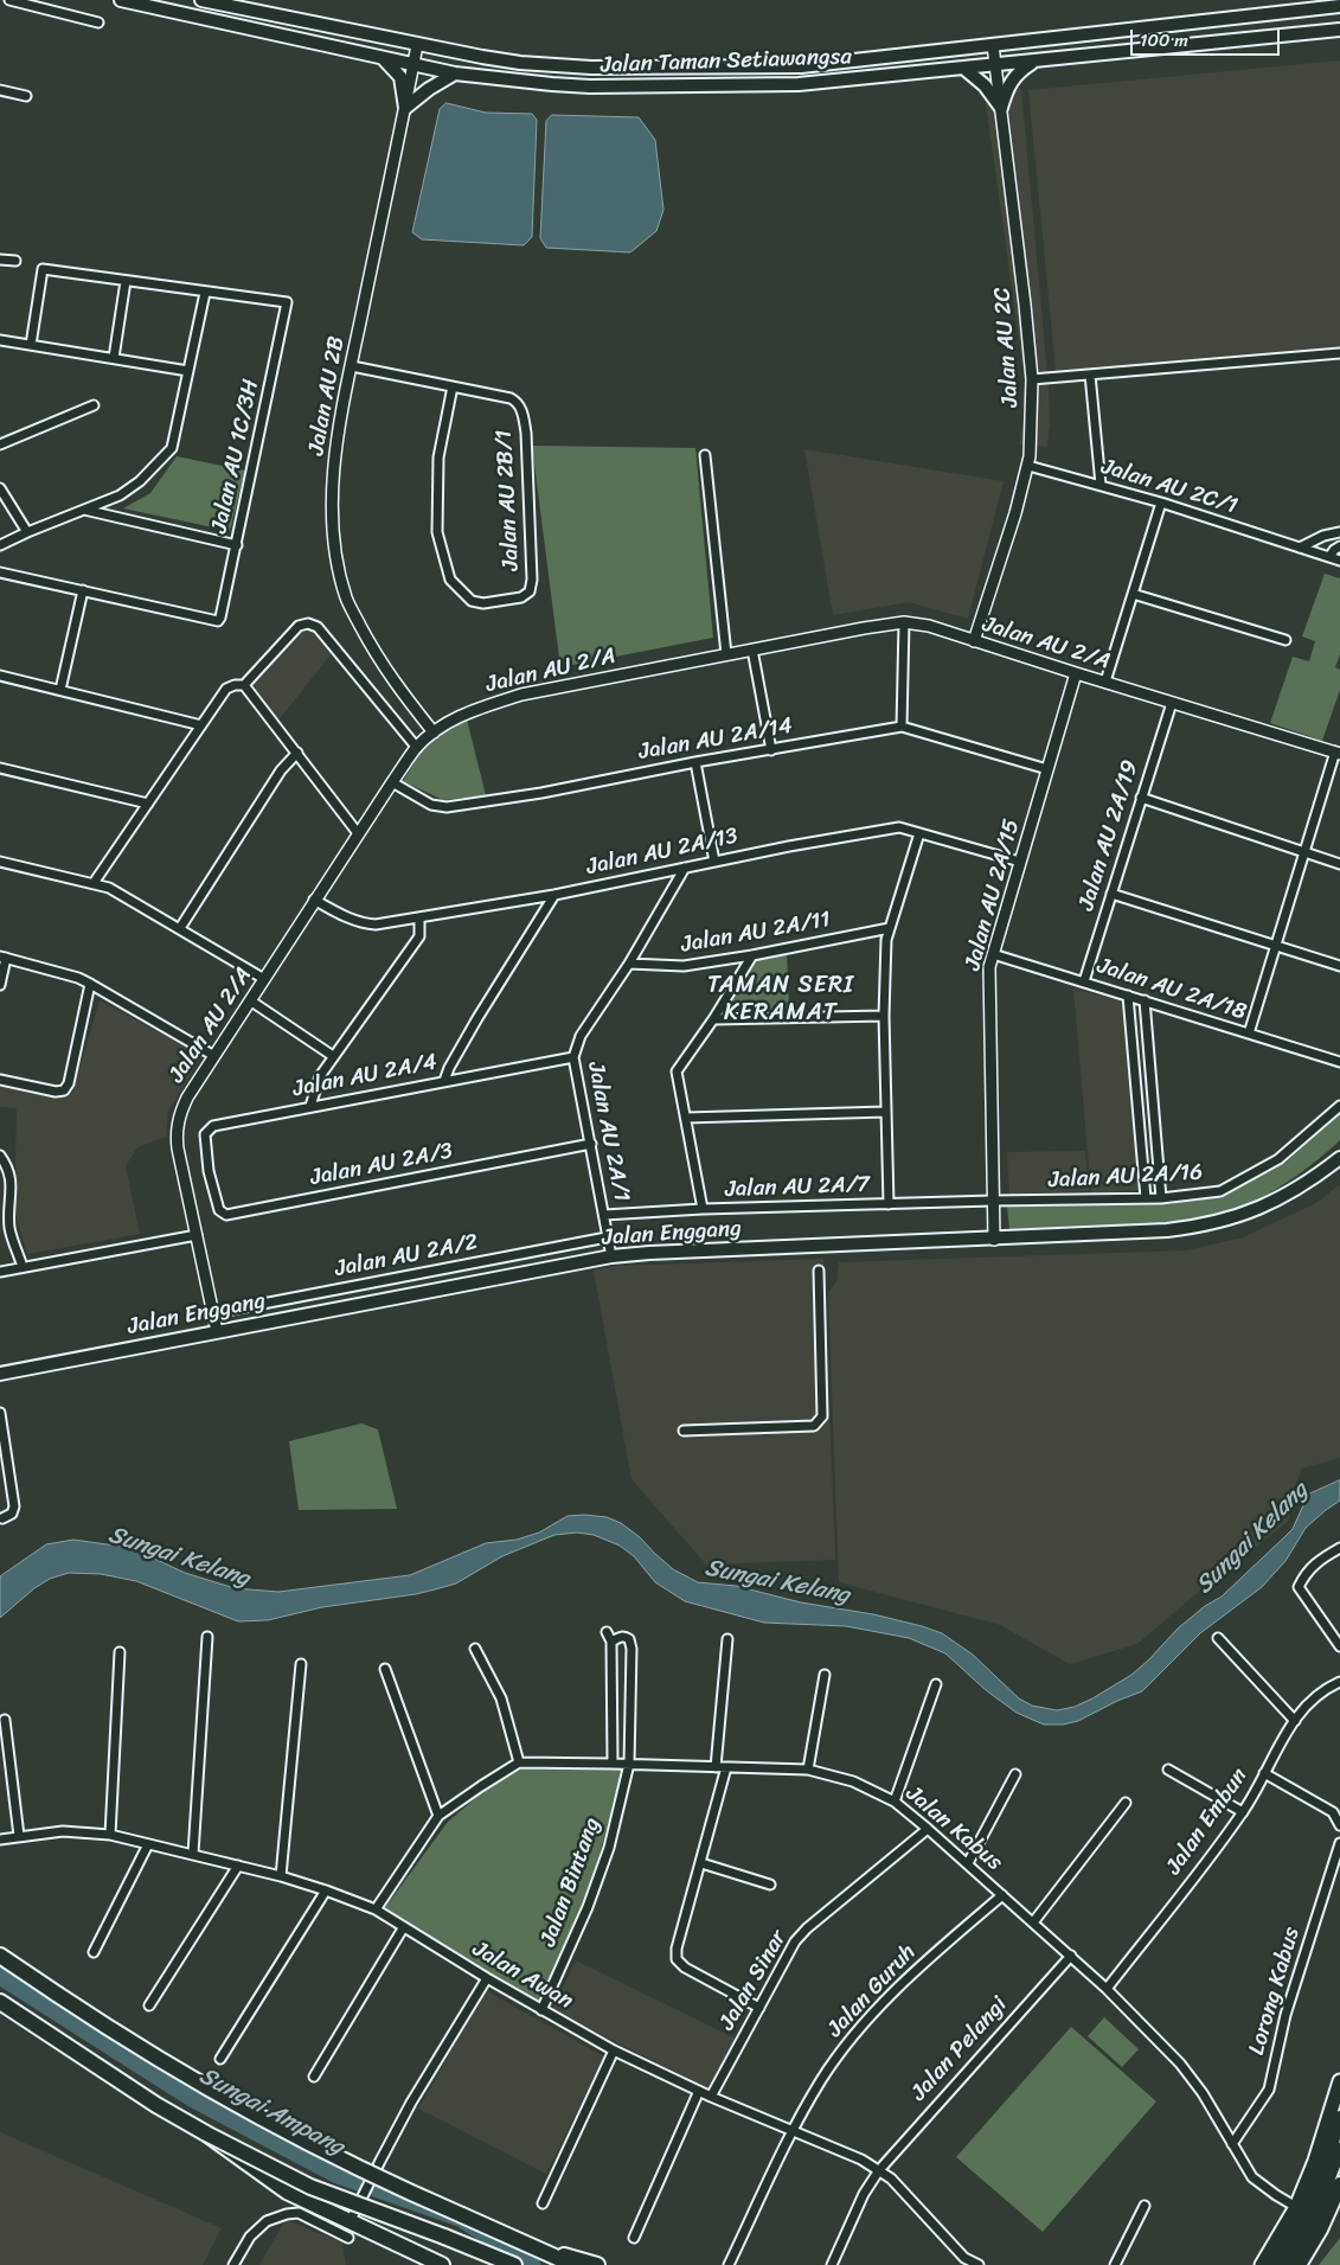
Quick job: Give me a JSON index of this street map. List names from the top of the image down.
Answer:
{
  "streets": {
    "main road": ["Jalan Taman Setiawangsa", "Jalan Enggang"],
    "street": [
      "Jalan AU 2C",
      "Jalan AU 2B",
      "Jalan AU 1C/3H",
      "Jalan AU 2C/1",
      "Jalan AU 2B/1",
      "Jalan AU 2/A",
      "Jalan AU 2A/14",
      "Jalan AU 2A/19",
      "Jalan AU 2A/13",
      "Jalan AU 2A/15",
      "Jalan AU 2A/11",
      "Jalan AU 2A/18",
      "Jalan AU 2A/4",
      "Jalan AU 2A/1",
      "Jalan AU 2A/3",
      "Jalan AU 2A/16",
      "Jalan AU 2A/7",
      "Jalan AU 2A/2",
      "Jalan Embun",
      "Jalan Kabus",
      "Jalan Bintang",
      "Jalan Awan",
      "Jalan Sinar",
      "Jalan Guruh",
      "Lorong Kabus",
      "Jalan Pelangi"
    ]
  },
  "crossings": [
    ["Jalan Taman Setiawangsa", "Jalan AU 2C"],
    ["Jalan Taman Setiawangsa", "Jalan AU 2B"],
    ["Jalan AU 2C", "Jalan AU 2C/1"],
    ["Jalan AU 2C", "Jalan AU 2/A"],
    ["Jalan AU 2B", "Jalan AU 2B/1"],
    ["Jalan AU 2B", "Jalan AU 2/A"],
    ["Jalan AU 2/A", "Jalan AU 2A/14"],
    ["Jalan AU 2/A", "Jalan AU 2A/19"],
    ["Jalan AU 2/A", "Jalan AU 2A/13"],
    ["Jalan AU 2/A", "Jalan AU 2A/15"],
    ["Jalan AU 2/A", "Jalan Enggang"],
    ["Jalan AU 2/A", "Jalan AU 2A/2"],
    ["Jalan AU 2A/14", "Jalan AU 2A/15"],
    ["Jalan AU 2A/19", "Jalan AU 2A/18"],
    ["Jalan AU 2A/13", "Jalan AU 2A/15"],
    ["Jalan AU 2A/13", "Jalan AU 2A/1"],
    ["Jalan AU 2A/15", "Jalan AU 2A/18"],
    ["Jalan AU 2A/15", "Jalan AU 2A/16"],
    ["Jalan AU 2A/15", "Jalan AU 2A/7"],
    ["Jalan AU 2A/15", "Jalan Enggang"],
    ["Jalan AU 2A/11", "Jalan AU 2A/1"],
    ["Jalan AU 2A/4", "Jalan AU 2A/1"],
    ["Jalan AU 2A/4", "Jalan AU 2A/3"],
    ["Jalan AU 2A/1", "Jalan AU 2A/3"],
    ["Jalan AU 2A/1", "Jalan AU 2A/7"],
    ["Jalan AU 2A/1", "Jalan Enggang"],
    ["Jalan AU 2A/1", "Jalan AU 2A/2"],
    ["Jalan AU 2A/16", "Jalan AU 2A/7"],
    ["Jalan Embun", "Jalan Kabus"],
    ["Jalan Kabus", "Jalan Bintang"],
    ["Jalan Kabus", "Jalan Sinar"],
    ["Jalan Kabus", "Jalan Guruh"],
    ["Jalan Kabus", "Lorong Kabus"],
    ["Jalan Kabus", "Jalan Pelangi"],
    ["Jalan Bintang", "Jalan Awan"],
    ["Jalan Awan", "Jalan Sinar"],
    ["Jalan Awan", "Jalan Guruh"],
    ["Jalan Awan", "Jalan Pelangi"]
  ],
  "districts": ["TAMAN SERI KERAMAT"],
  "water": ["Sungai Kelang", "Sungai Ampang"],
  "scale_bar": "100 m"
}
